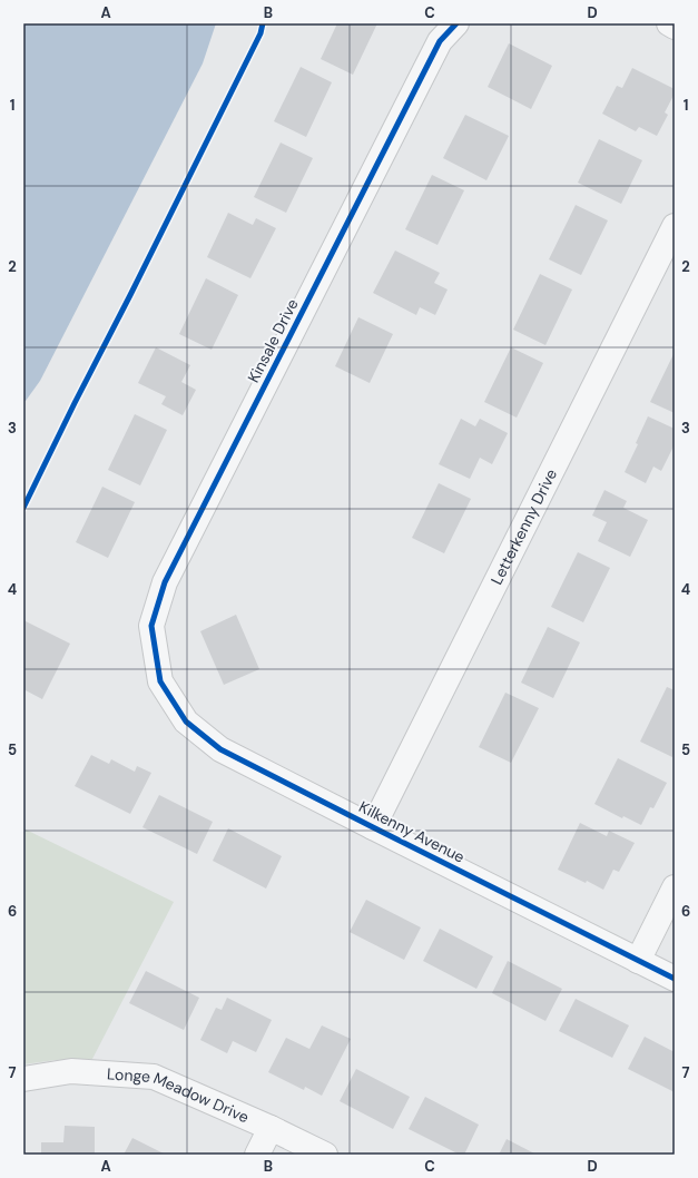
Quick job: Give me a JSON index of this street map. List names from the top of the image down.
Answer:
{
  "streets": {
    "street": [
      "Kinsale Drive",
      "Letterkenny Drive",
      "Kilkenny Avenue",
      "Longe Meadow Drive"
    ]
  },
  "crossings": [
    ["Kinsale Drive", "Kilkenny Avenue"],
    ["Letterkenny Drive", "Kilkenny Avenue"]
  ],
  "grid": {
    "columns": [
      "A",
      "B",
      "C",
      "D"
    ],
    "rows": [
      "1",
      "2",
      "3",
      "4",
      "5",
      "6",
      "7"
    ]
  }
}
